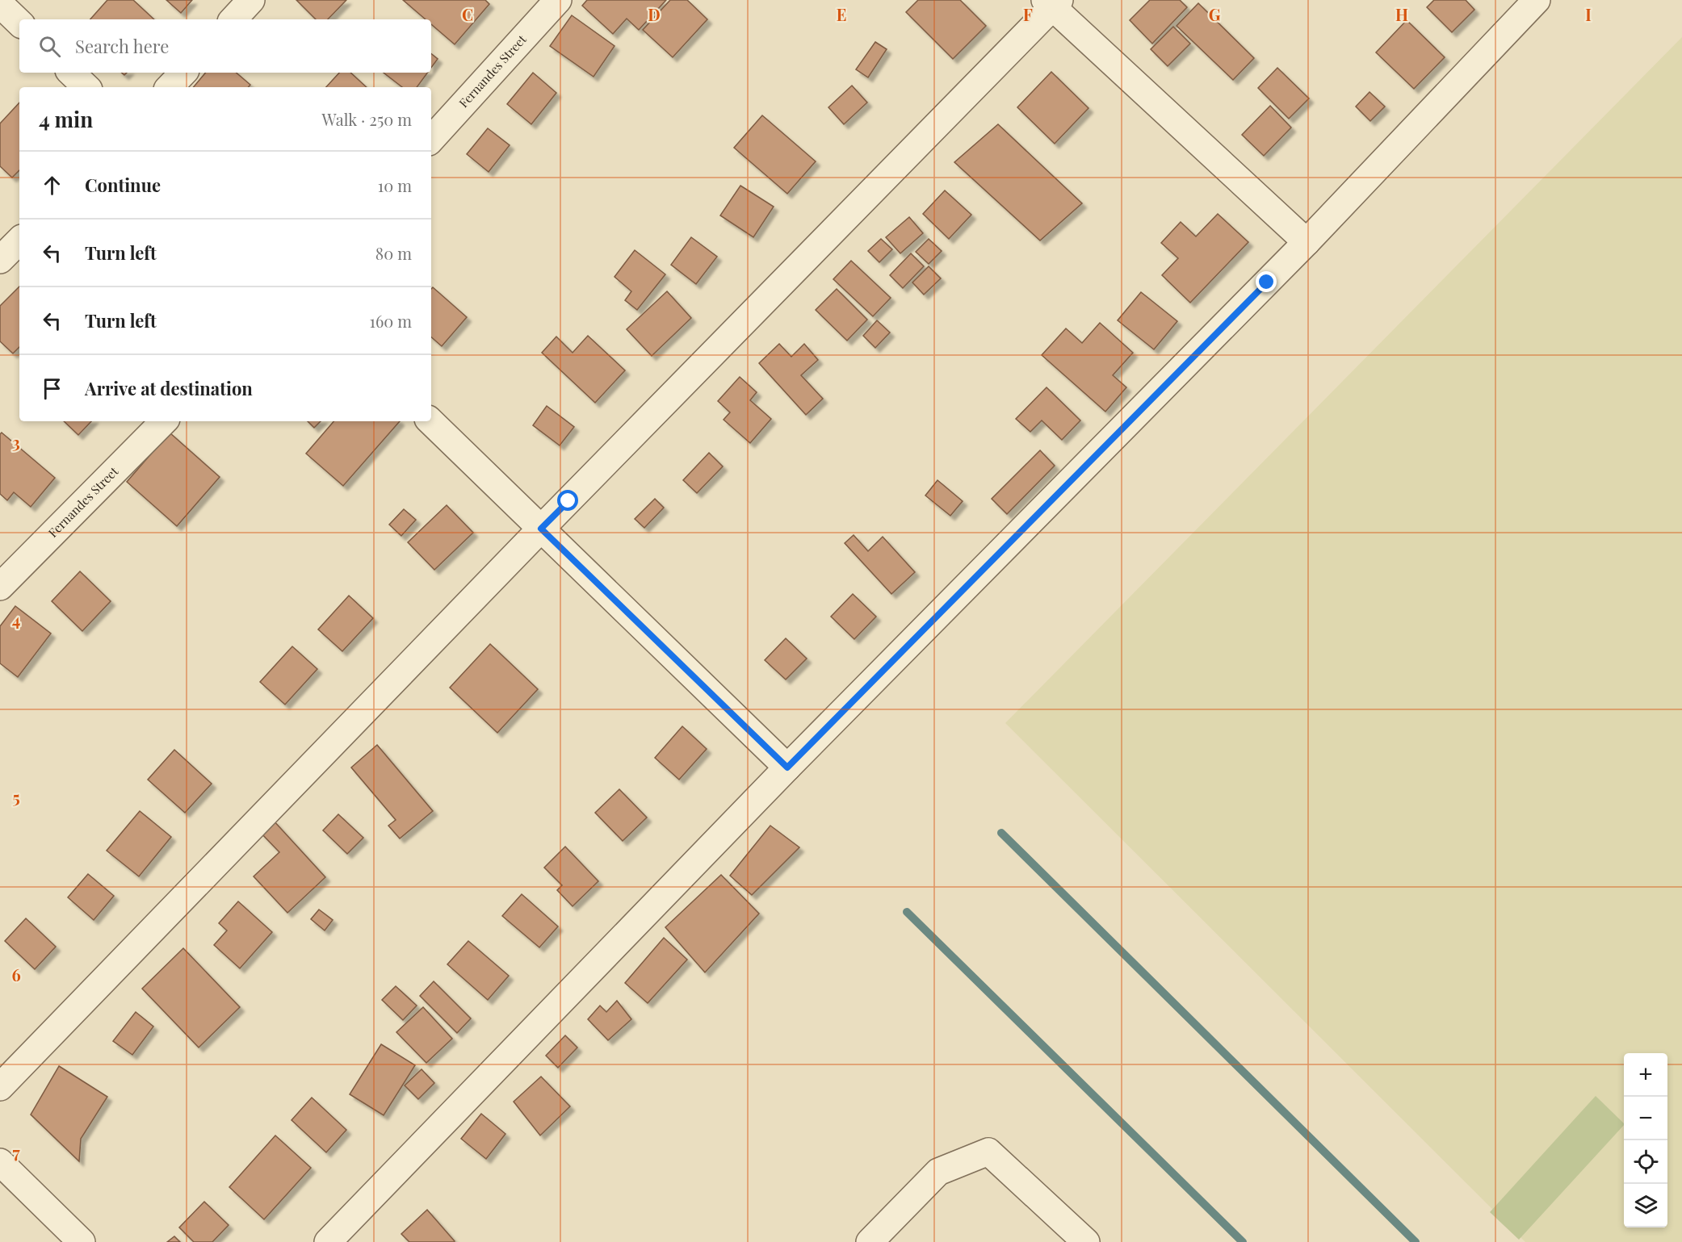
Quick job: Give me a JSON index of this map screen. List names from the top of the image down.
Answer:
{
  "streets": {
    "street": ["Fernandes Street"]
  },
  "page": {
    "search": "Search here",
    "heading": ["4 min", "Walk · 250 m"],
    "list": [
      ["Continue", "10 m"],
      ["Turn left", "80 m"],
      ["Turn left", "160 m"],
      "Arrive at destination"
    ],
    "map_buttons": ["+", "−"]
  },
  "grid": {
    "columns": [
      "C",
      "D",
      "E",
      "F",
      "G",
      "H",
      "I"
    ],
    "rows": [
      "3",
      "4",
      "5",
      "6",
      "7"
    ]
  }
}
